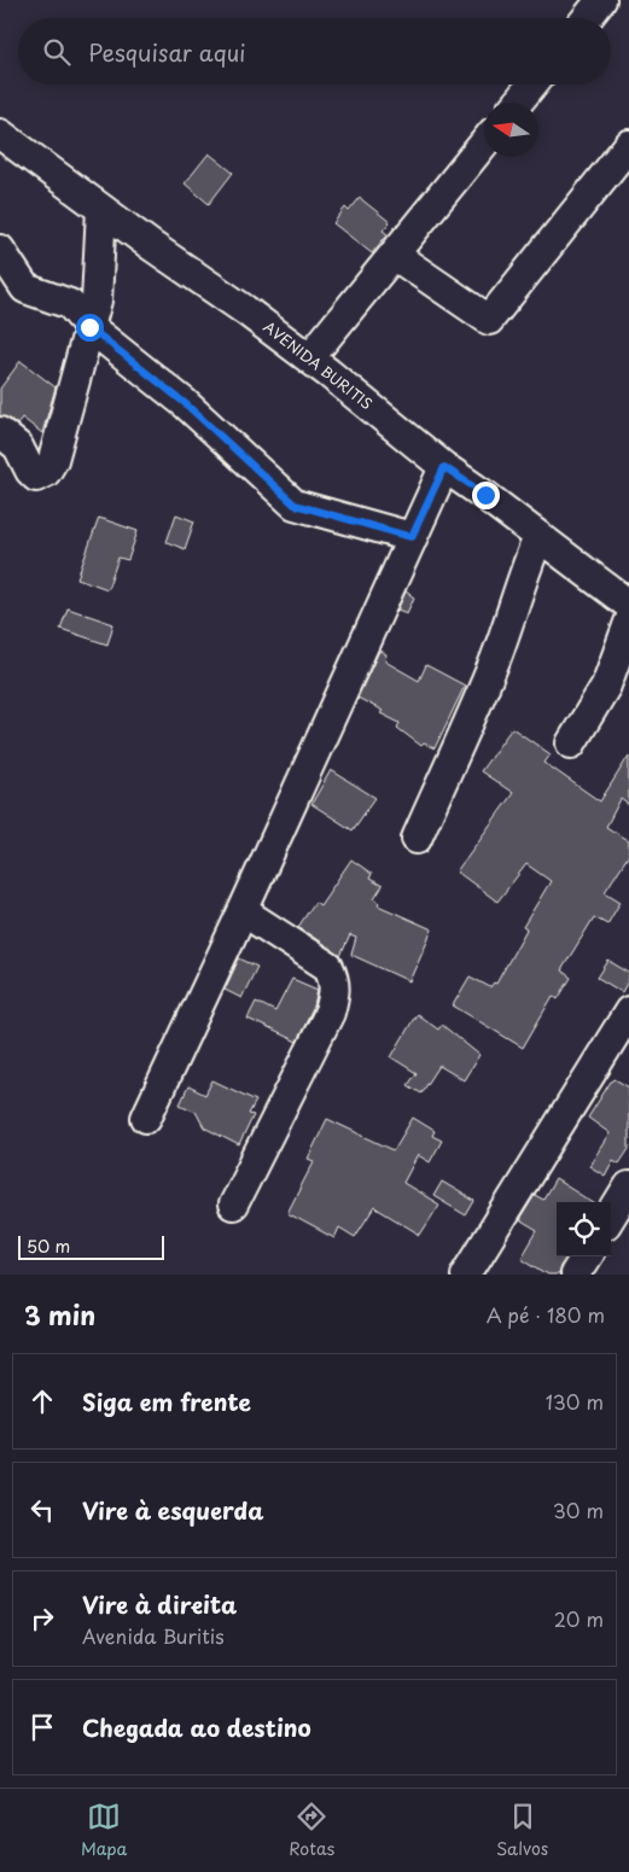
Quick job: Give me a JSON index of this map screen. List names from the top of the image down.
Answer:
{
  "streets": {
    "street": ["AVENIDA BURITIS"]
  },
  "scale_bar": "50 m",
  "north": "left",
  "page": {
    "search": "Pesquisar aqui",
    "scale": "50 m",
    "heading": ["3 min", "A pé · 180 m"],
    "list": [
      ["Siga em frente", "130 m"],
      ["Vire à esquerda", "30 m"],
      ["Vire à direita", "Avenida Buritis", "20 m"],
      "Chegada ao destino"
    ],
    "nav": ["Mapa", "Rotas", "Salvos"]
  }
}
